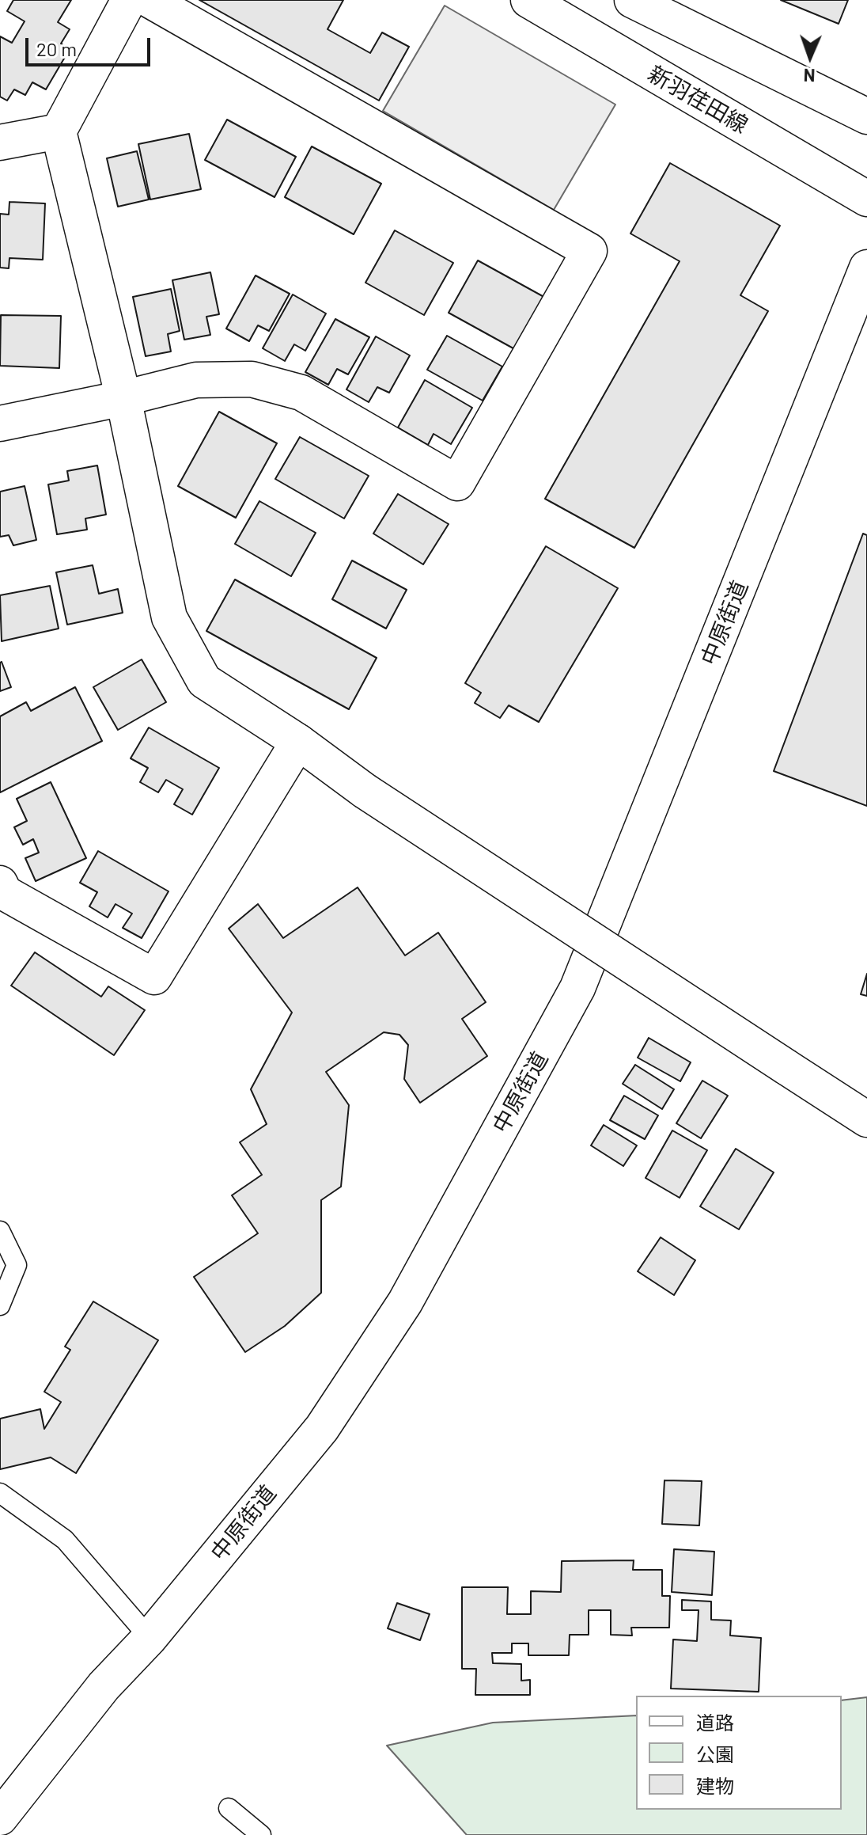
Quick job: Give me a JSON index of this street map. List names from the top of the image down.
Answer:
{
  "streets": {
    "street": ["新羽荏田線", "中原街道"]
  },
  "legend": ["道路", "公園", "建物"],
  "scale_bar": "20 m",
  "north": "bottom"
}
